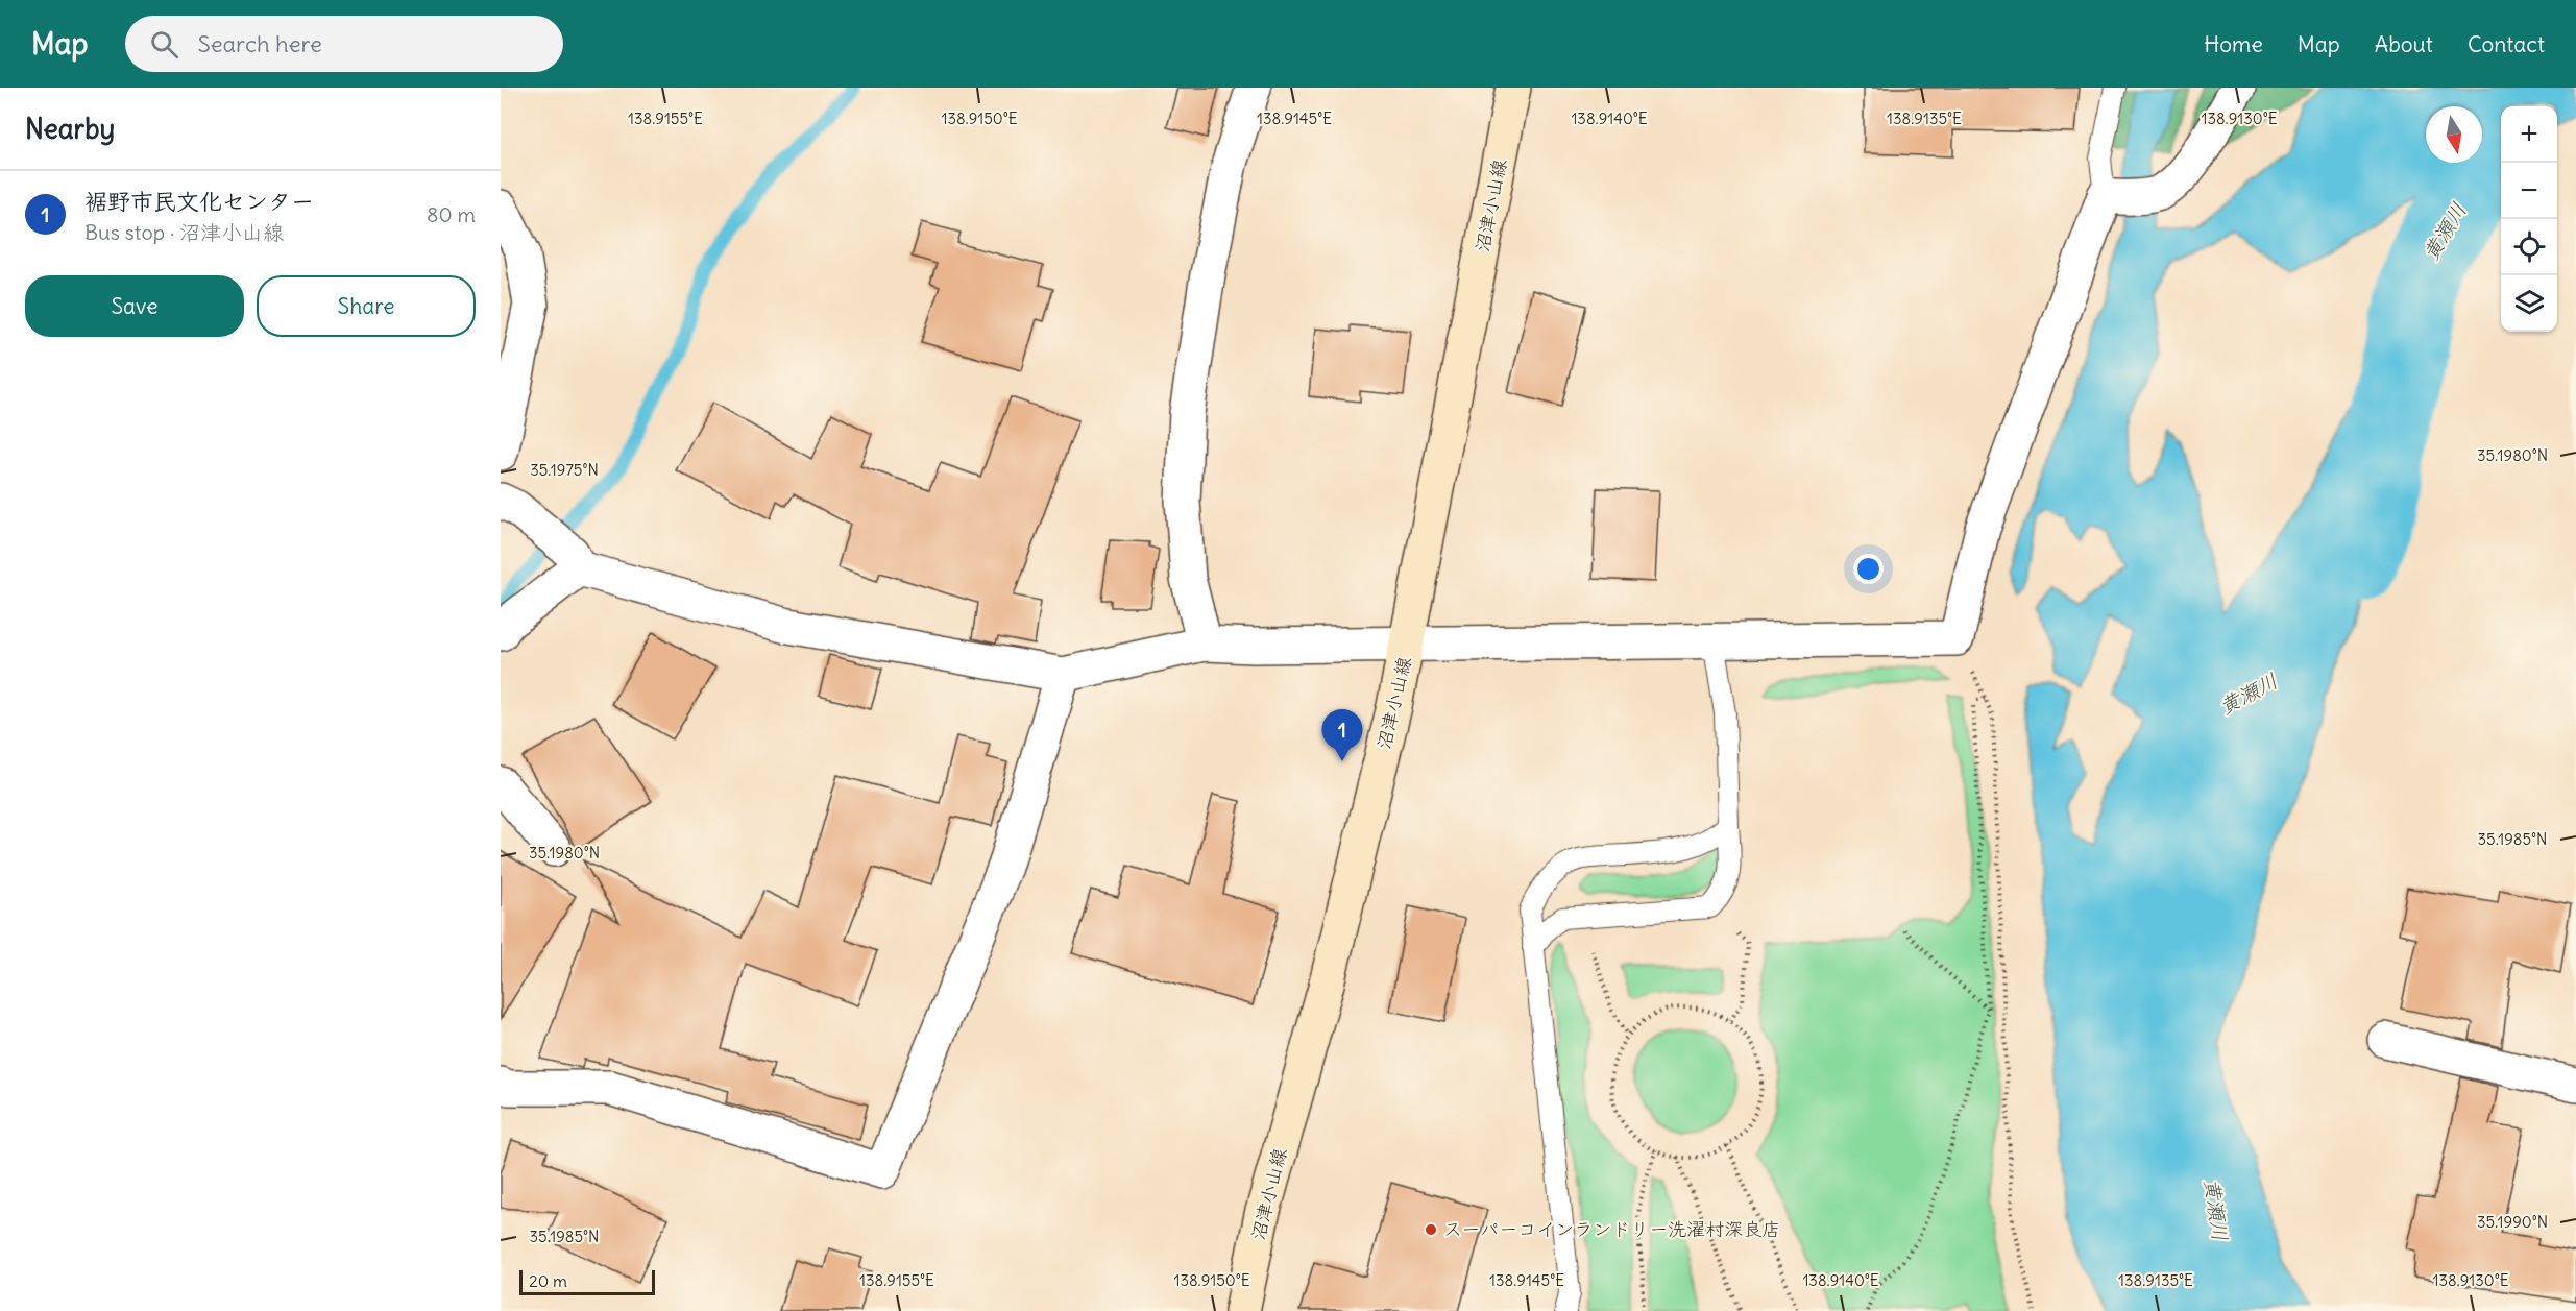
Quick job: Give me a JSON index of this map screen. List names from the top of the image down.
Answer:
{
  "streets": {
    "main road": ["沼津小山線"]
  },
  "water": ["黄瀬川"],
  "places": ["スーパーコインランドリー洗濯村深良店"],
  "scale_bar": "20 m",
  "north": "bottom",
  "page": {
    "header": "Map",
    "search": "Search here",
    "nav": [
      "Home",
      "Map",
      "About",
      "Contact"
    ],
    "heading": "Nearby",
    "map_buttons": ["+", "−"],
    "list": [
      {
        "mark": "1",
        "name": "裾野市民文化センター",
        "note": "Bus stop · 沼津小山線",
        "value": "80 m"
      }
    ],
    "buttons": ["Save", "Share"],
    "pins": "1",
    "scale": "20 m"
  },
  "coordinates": [
    "138.9155°E",
    "138.9150°E",
    "138.9145°E",
    "138.9140°E",
    "138.9135°E",
    "138.9130°E",
    "35.1980°N",
    "35.1975°N",
    "35.1985°N",
    "35.1990°N"
  ]
}
